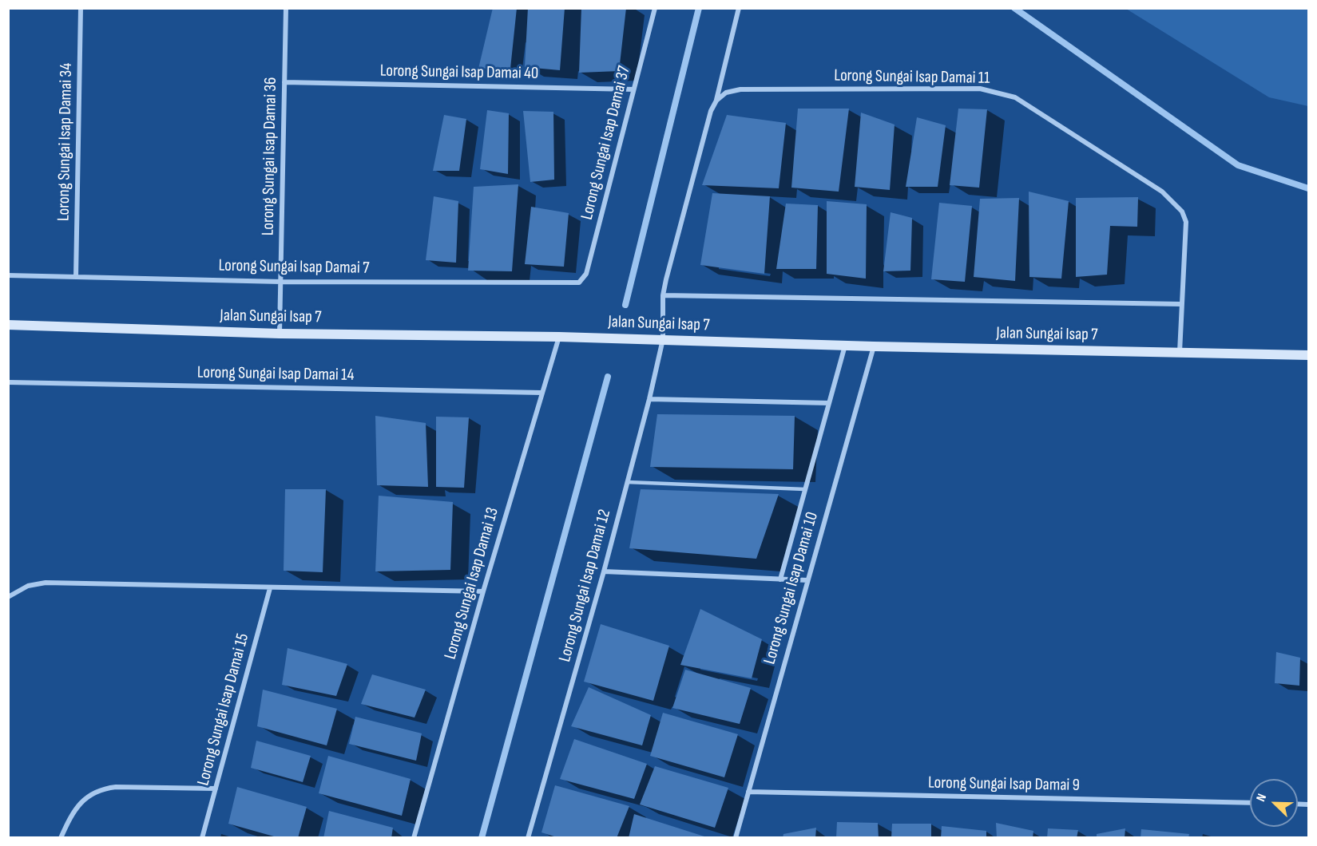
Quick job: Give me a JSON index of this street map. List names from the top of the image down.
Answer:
{
  "streets": {
    "street": [
      "Lorong Sungai Isap Damai 40",
      "Lorong Sungai Isap Damai 11",
      "Lorong Sungai Isap Damai 34",
      "Lorong Sungai Isap Damai 37",
      "Lorong Sungai Isap Damai 36",
      "Lorong Sungai Isap Damai 7",
      "Jalan Sungai Isap 7",
      "Lorong Sungai Isap Damai 14",
      "Lorong Sungai Isap Damai 13",
      "Lorong Sungai Isap Damai 12",
      "Lorong Sungai Isap Damai 10",
      "Lorong Sungai Isap Damai 15",
      "Lorong Sungai Isap Damai 9"
    ]
  },
  "crossings": [
    ["Lorong Sungai Isap Damai 40", "Lorong Sungai Isap Damai 37"],
    ["Lorong Sungai Isap Damai 40", "Lorong Sungai Isap Damai 36"],
    ["Lorong Sungai Isap Damai 11", "Jalan Sungai Isap 7"],
    ["Lorong Sungai Isap Damai 34", "Lorong Sungai Isap Damai 7"],
    ["Lorong Sungai Isap Damai 37", "Lorong Sungai Isap Damai 7"],
    ["Lorong Sungai Isap Damai 36", "Lorong Sungai Isap Damai 7"],
    ["Lorong Sungai Isap Damai 36", "Jalan Sungai Isap 7"],
    ["Jalan Sungai Isap 7", "Lorong Sungai Isap Damai 13"],
    ["Jalan Sungai Isap 7", "Lorong Sungai Isap Damai 12"],
    ["Jalan Sungai Isap 7", "Lorong Sungai Isap Damai 10"],
    ["Lorong Sungai Isap Damai 14", "Lorong Sungai Isap Damai 13"],
    ["Lorong Sungai Isap Damai 10", "Lorong Sungai Isap Damai 9"]
  ],
  "north": "top left"
}
